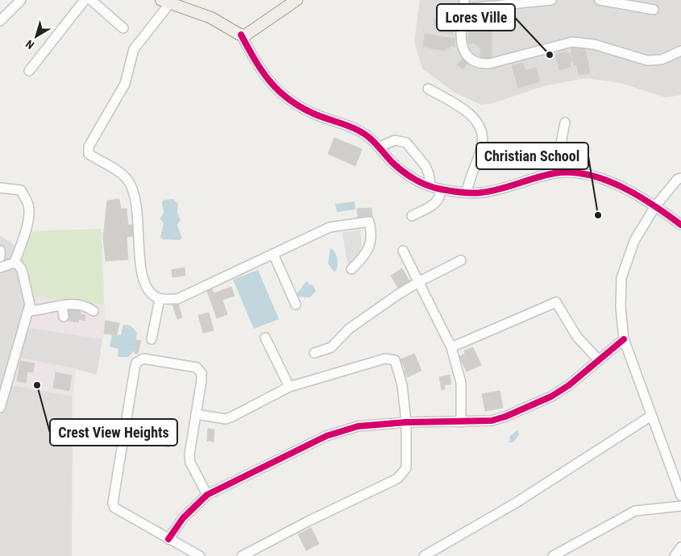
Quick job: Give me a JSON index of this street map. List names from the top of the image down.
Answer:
{
  "places": ["Lores Ville", "Christian School", "Crest View Heights"],
  "north": "bottom left"
}
